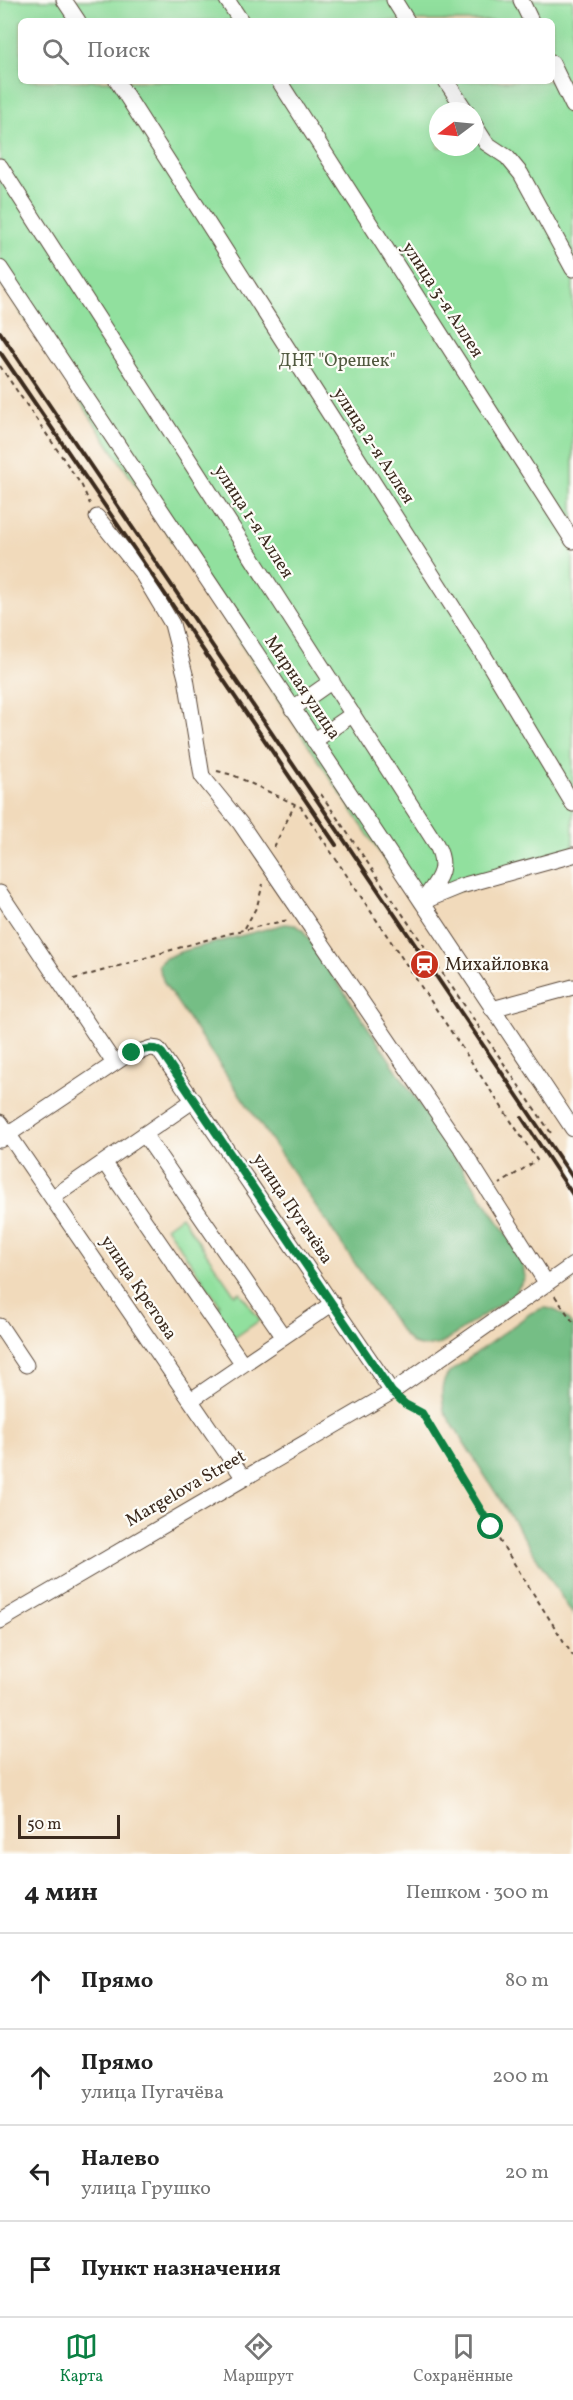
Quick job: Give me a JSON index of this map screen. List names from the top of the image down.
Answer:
{
  "streets": {
    "street": [
      "улица 3-я Аллея",
      "улица 2-я Аллея",
      "улица 1-я Аллея",
      "Мирная улица",
      "улица Пугачёва",
      "улица Кретова",
      "Margelova Street"
    ]
  },
  "crossings": [
    ["улица 1-я Аллея", "Мирная улица"],
    ["улица Пугачёва", "Margelova Street"],
    ["улица Кретова", "Margelova Street"]
  ],
  "parks": ["ДНТ \"Орешек\""],
  "places": {
    "station": ["Михайловка"]
  },
  "scale_bar": "50 m",
  "north": "left",
  "page": {
    "search": "Поиск",
    "scale": "50 m",
    "heading": ["4 мин", "Пешком · 300 m"],
    "list": [
      ["Прямо", "80 m"],
      ["Прямо", "улица Пугачёва", "200 m"],
      ["Налево", "улица Грушко", "20 m"],
      "Пункт назначения"
    ],
    "nav": ["Карта", "Маршрут", "Сохранённые"]
  }
}
